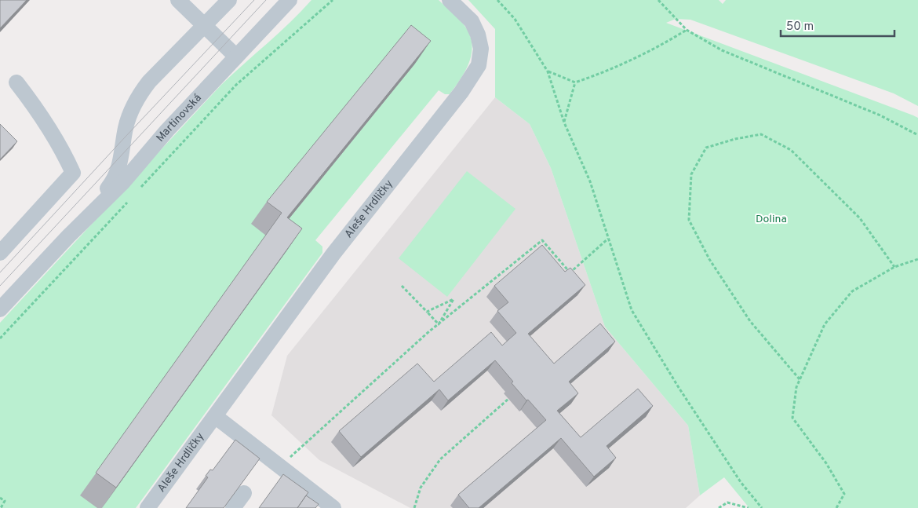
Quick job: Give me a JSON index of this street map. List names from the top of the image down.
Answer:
{
  "streets": {
    "street": ["Martinovská", "Aleše Hrdličky"]
  },
  "parks": ["Dolina"],
  "scale_bar": "50 m"
}
